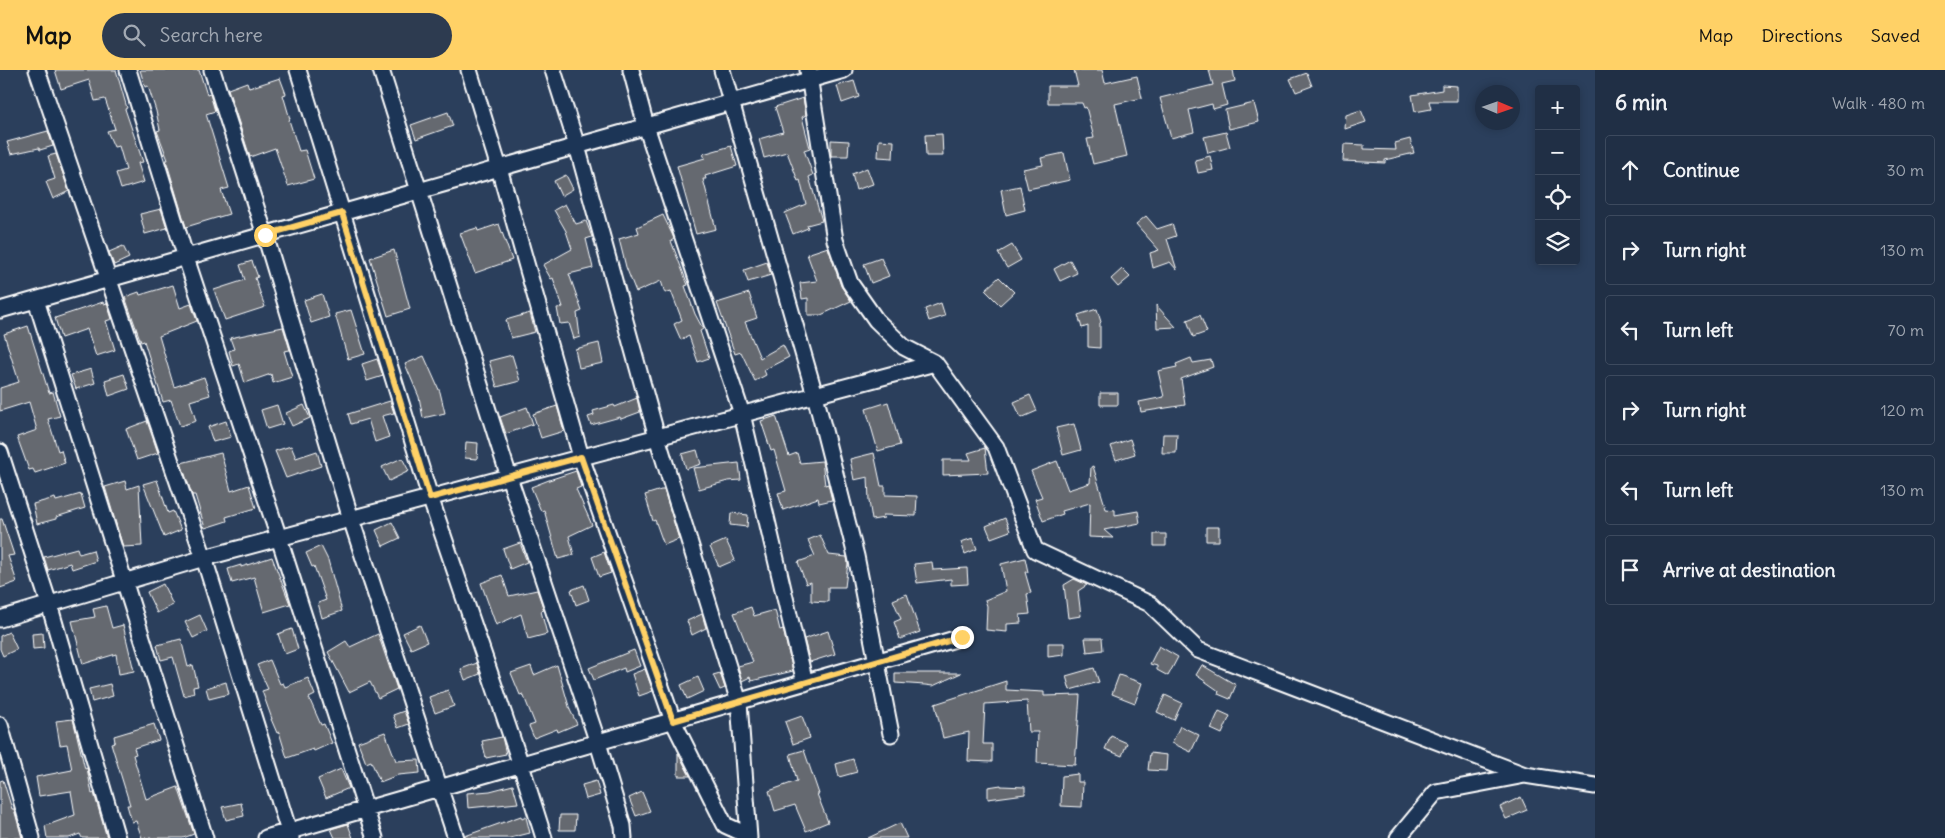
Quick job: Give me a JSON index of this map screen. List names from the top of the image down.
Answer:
{
  "north": "right",
  "page": {
    "header": "Map",
    "search": "Search here",
    "nav": ["Map", "Directions", "Saved"],
    "heading": ["6 min", "Walk · 480 m"],
    "map_buttons": ["+", "−"],
    "list": [
      ["Continue", "30 m"],
      ["Turn right", "130 m"],
      ["Turn left", "70 m"],
      ["Turn right", "120 m"],
      ["Turn left", "130 m"],
      "Arrive at destination"
    ]
  }
}
